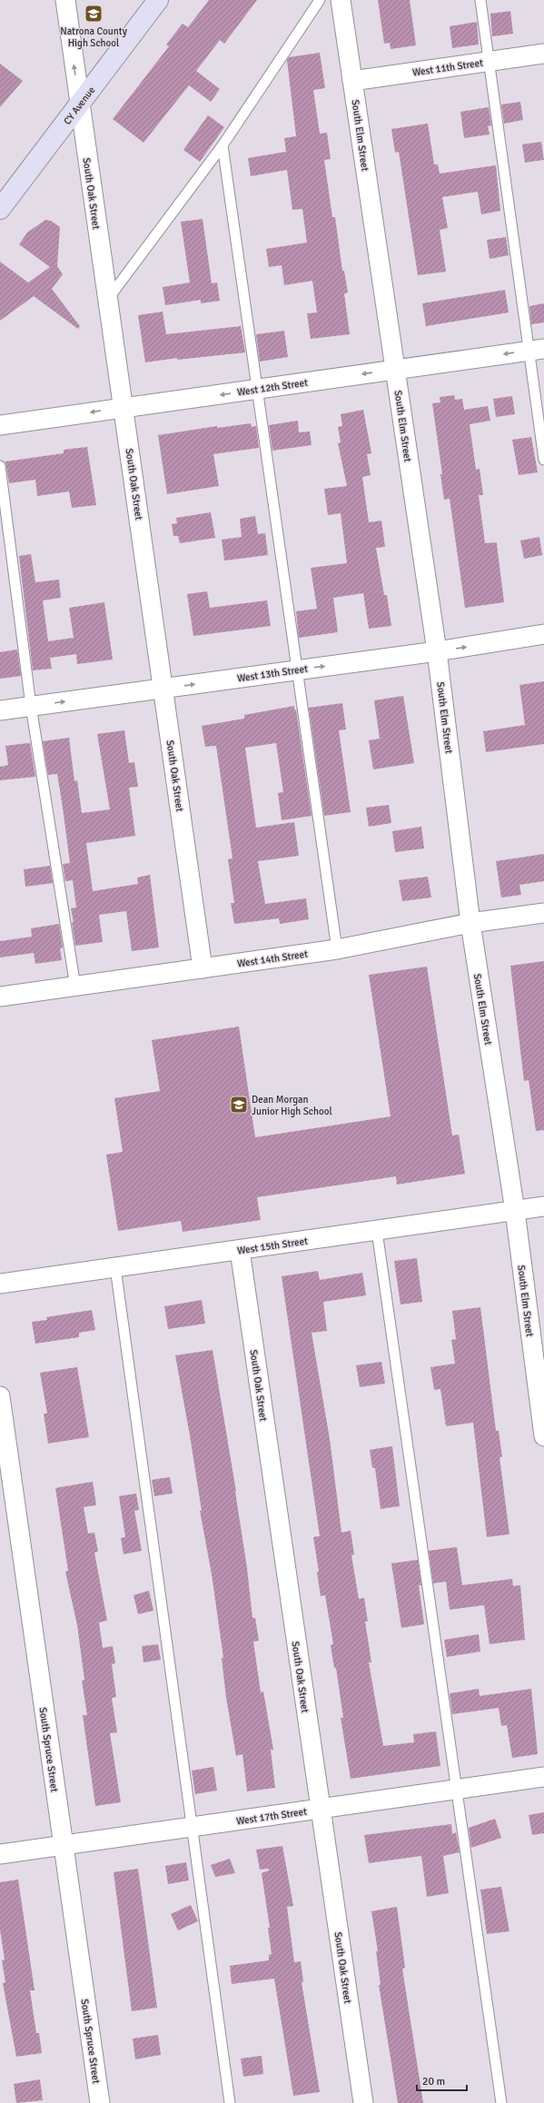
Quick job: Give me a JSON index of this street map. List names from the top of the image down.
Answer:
{
  "streets": {
    "main road": ["CY Avenue"],
    "street": [
      "West 11th Street",
      "South Elm Street",
      "South Oak Street",
      "West 12th Street",
      "West 13th Street",
      "West 14th Street",
      "West 15th Street",
      "South Spruce Street",
      "West 17th Street"
    ]
  },
  "crossings": [
    ["West 11th Street", "South Elm Street"],
    ["CY Avenue", "South Oak Street"],
    ["South Elm Street", "West 12th Street"],
    ["South Elm Street", "West 13th Street"],
    ["South Elm Street", "West 14th Street"],
    ["South Elm Street", "West 15th Street"],
    ["South Oak Street", "West 12th Street"],
    ["South Oak Street", "West 13th Street"],
    ["South Oak Street", "West 14th Street"],
    ["South Oak Street", "West 15th Street"],
    ["South Oak Street", "West 17th Street"],
    ["South Spruce Street", "West 17th Street"]
  ],
  "one_way": ["West 12th Street", "West 13th Street"],
  "places": {
    "school or university": ["Natrona County High School", "Dean Morgan Junior High School"]
  },
  "scale_bar": "20 m"
}
